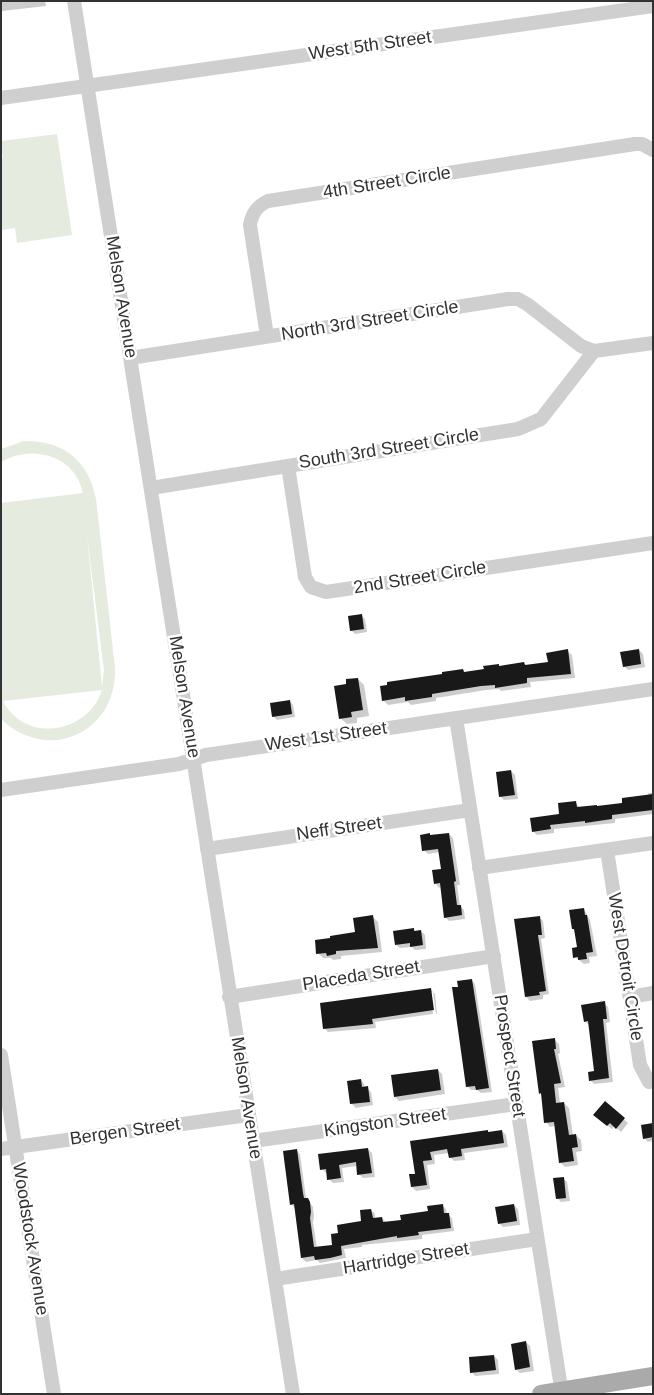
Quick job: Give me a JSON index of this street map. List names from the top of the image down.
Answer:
{
  "streets": {
    "street": [
      "West 5th Street",
      "4th Street Circle",
      "Melson Avenue",
      "North 3rd Street Circle",
      "South 3rd Street Circle",
      "2nd Street Circle",
      "West 1st Street",
      "Neff Street",
      "West Detroit Circle",
      "Placeda Street",
      "Prospect Street",
      "Kingston Street",
      "Bergen Street",
      "Woodstock Avenue",
      "Hartridge Street"
    ]
  },
  "crossings": [
    ["West 5th Street", "Melson Avenue"],
    ["4th Street Circle", "North 3rd Street Circle"],
    ["Melson Avenue", "North 3rd Street Circle"],
    ["Melson Avenue", "South 3rd Street Circle"],
    ["Melson Avenue", "West 1st Street"],
    ["Melson Avenue", "Neff Street"],
    ["Melson Avenue", "Placeda Street"],
    ["Melson Avenue", "Kingston Street"],
    ["Melson Avenue", "Bergen Street"],
    ["Melson Avenue", "Hartridge Street"],
    ["North 3rd Street Circle", "South 3rd Street Circle"],
    ["South 3rd Street Circle", "2nd Street Circle"],
    ["West 1st Street", "Prospect Street"],
    ["Neff Street", "Prospect Street"],
    ["Placeda Street", "Prospect Street"],
    ["Prospect Street", "Kingston Street"],
    ["Prospect Street", "Hartridge Street"],
    ["Bergen Street", "Woodstock Avenue"]
  ]
}
